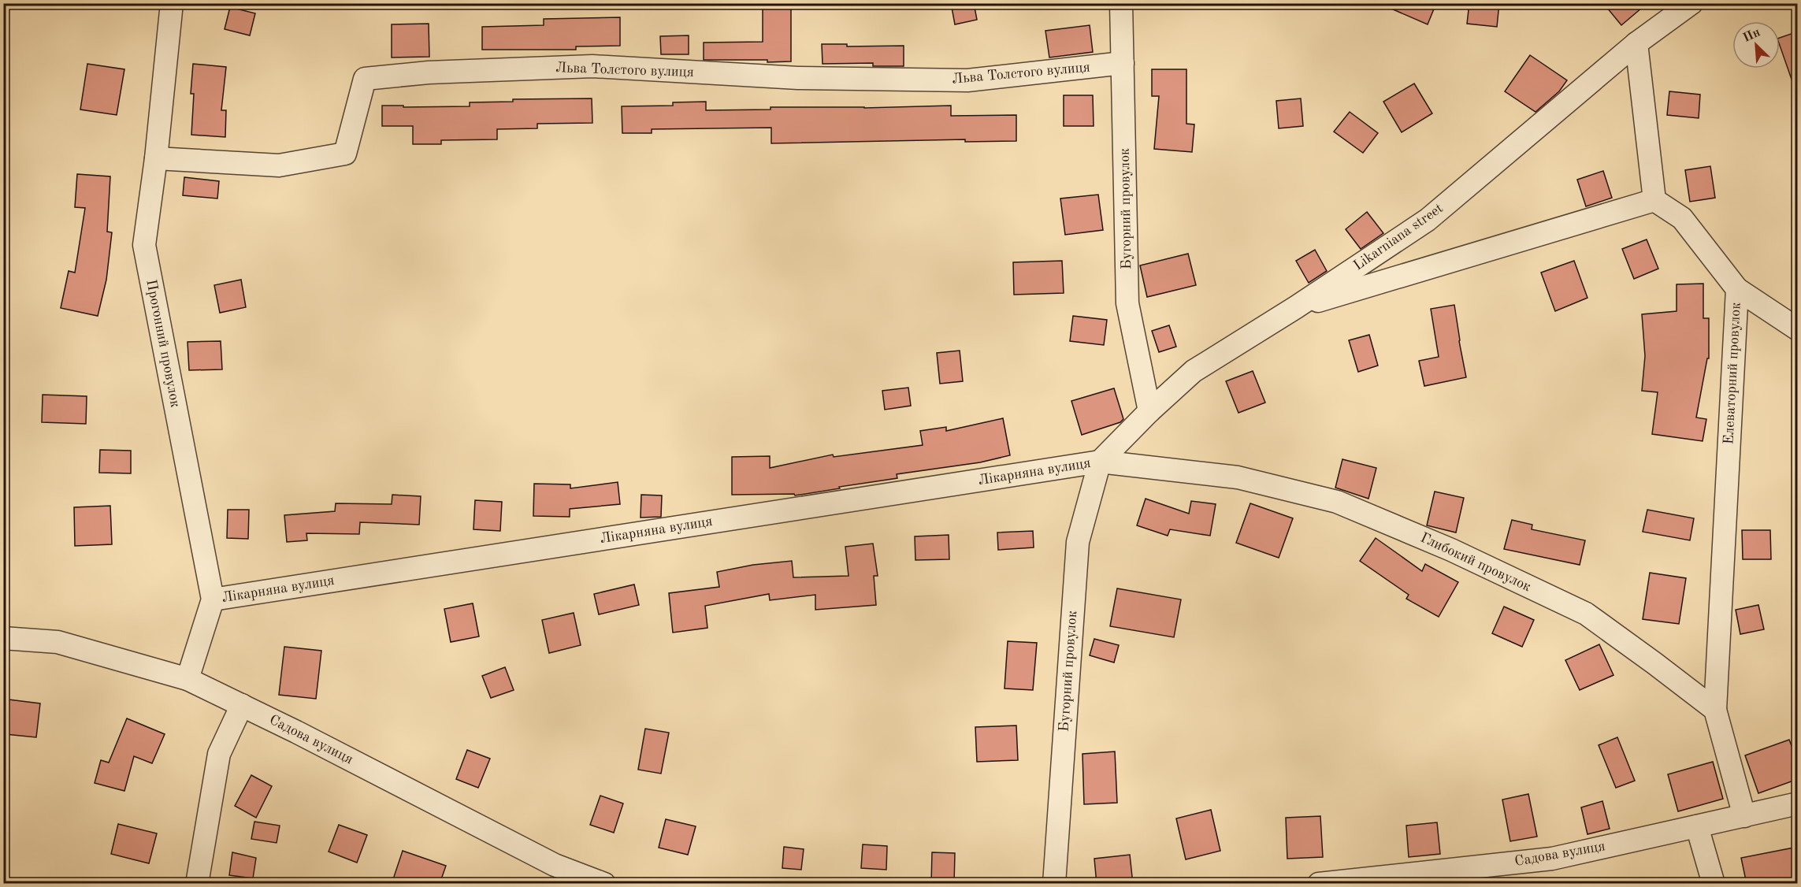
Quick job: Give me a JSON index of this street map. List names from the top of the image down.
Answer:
{
  "streets": {
    "street": [
      "Льва Толстого вулиця",
      "Бугорний провулок",
      "Likarniana street",
      "Прогонний провулок",
      "Елеваторний провулок",
      "Лікарняна вулиця",
      "Глибокий провулок",
      "Садова вулиця"
    ]
  },
  "crossings": [
    ["Льва Толстого вулиця", "Бугорний провулок"],
    ["Льва Толстого вулиця", "Прогонний провулок"],
    ["Бугорний провулок", "Likarniana street"],
    ["Бугорний провулок", "Лікарняна вулиця"],
    ["Бугорний провулок", "Глибокий провулок"],
    ["Likarniana street", "Лікарняна вулиця"],
    ["Likarniana street", "Глибокий провулок"],
    ["Прогонний провулок", "Лікарняна вулиця"],
    ["Прогонний провулок", "Садова вулиця"],
    ["Елеваторний провулок", "Глибокий провулок"],
    ["Лікарняна вулиця", "Глибокий провулок"]
  ],
  "north": "top left"
}
